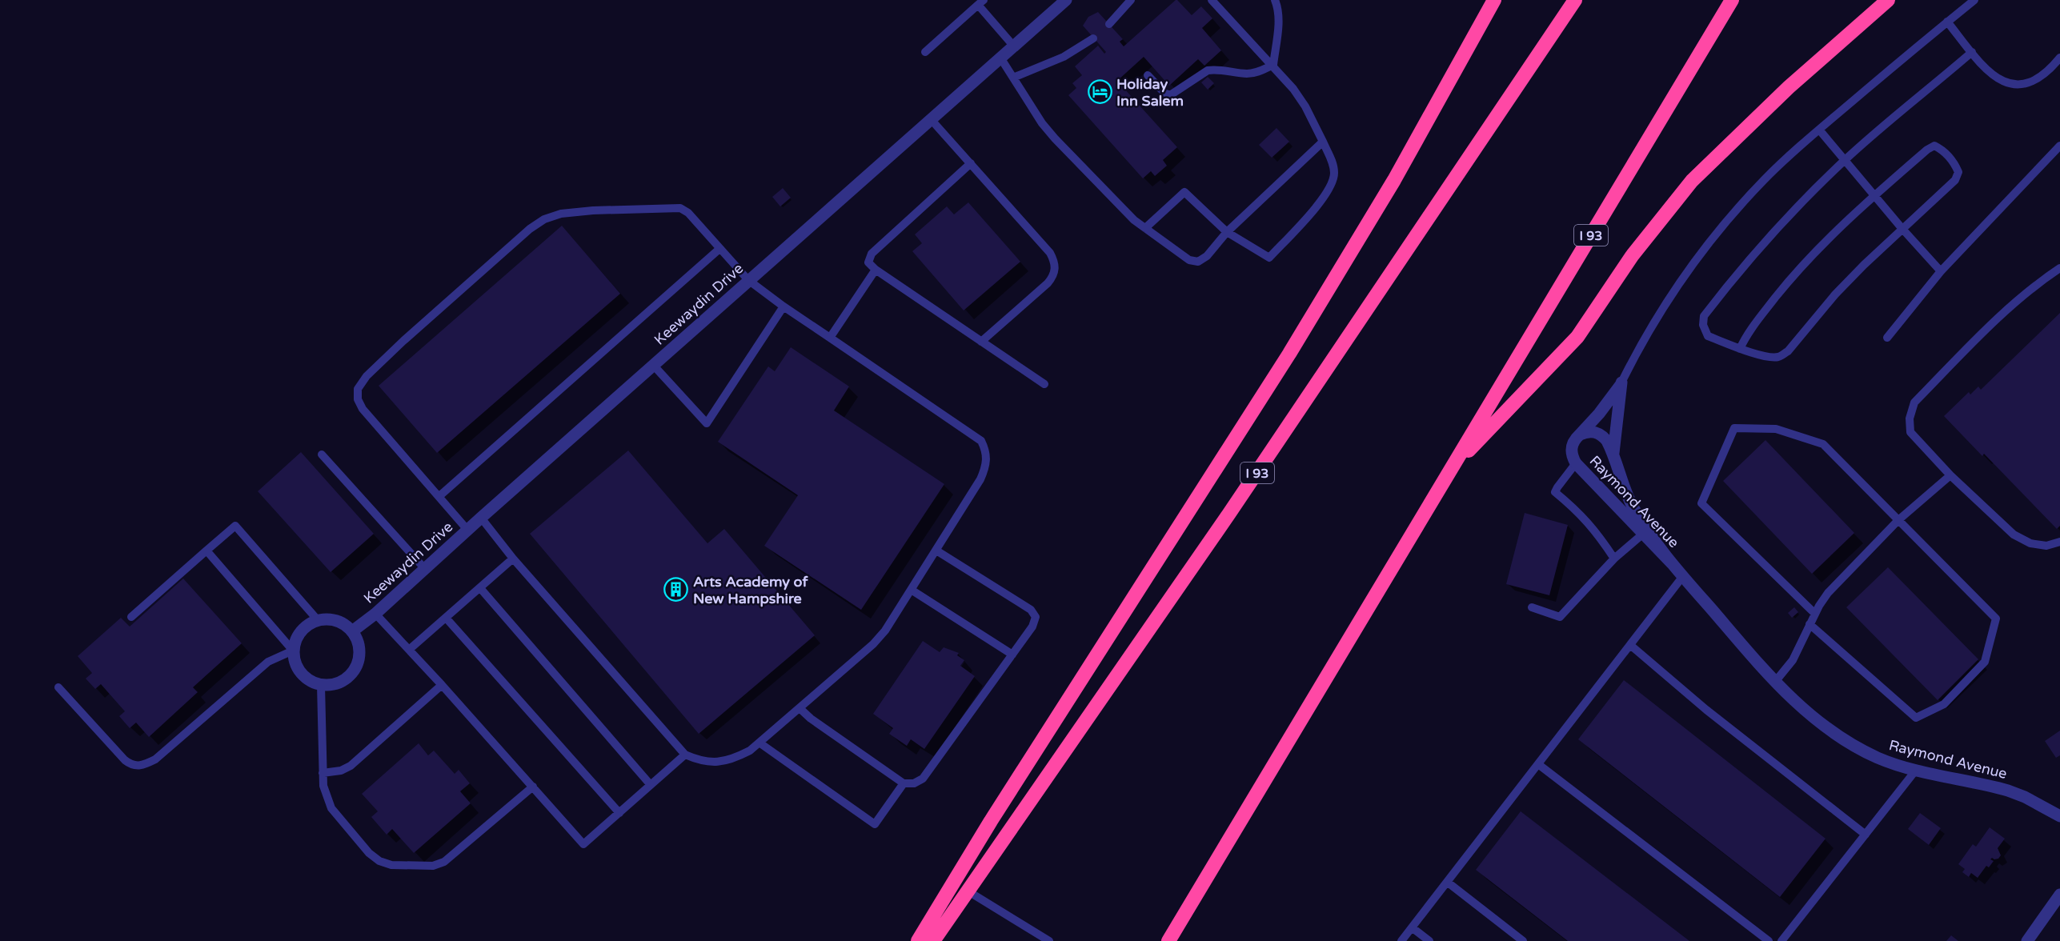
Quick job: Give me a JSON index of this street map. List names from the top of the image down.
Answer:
{
  "streets": {
    "highway": ["I 93"],
    "street": ["Keewaydin Drive", "Raymond Avenue"]
  },
  "places": {
    "hotel": ["Holiday Inn Salem"],
    "building": ["Arts Academy of New Hampshire"]
  }
}
